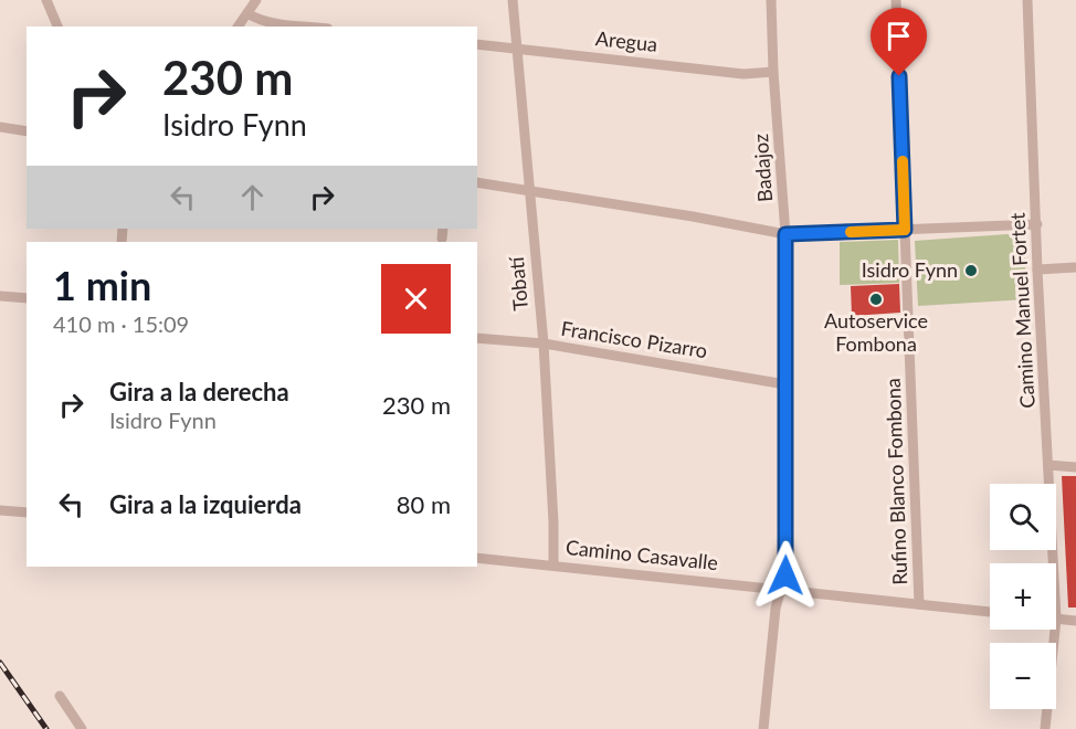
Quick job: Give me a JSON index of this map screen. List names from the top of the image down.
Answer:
{
  "streets": {
    "street": [
      "Aregua",
      "Badajoz",
      "Tobatí",
      "Camino Manuel Fortet",
      "Francisco Pizarro",
      "Rufino Blanco Fombona",
      "Camino Casavalle"
    ]
  },
  "crossings": [
    ["Aregua", "Badajoz"],
    ["Aregua", "Tobatí"],
    ["Badajoz", "Francisco Pizarro"],
    ["Badajoz", "Camino Casavalle"],
    ["Tobatí", "Francisco Pizarro"],
    ["Tobatí", "Camino Casavalle"],
    ["Rufino Blanco Fombona", "Camino Casavalle"]
  ],
  "places": ["Isidro Fynn", "Autoservice Fombona"],
  "page": {
    "turn": ["230 m", "Isidro Fynn"],
    "heading": ["1 min", "410 m · 15:09"],
    "list": [
      {
        "name": "Gira a la derecha",
        "note": "Isidro Fynn",
        "value": "230 m"
      },
      {
        "name": "Gira a la izquierda",
        "value": "80 m"
      }
    ],
    "map_buttons": ["+", "−"]
  }
}
